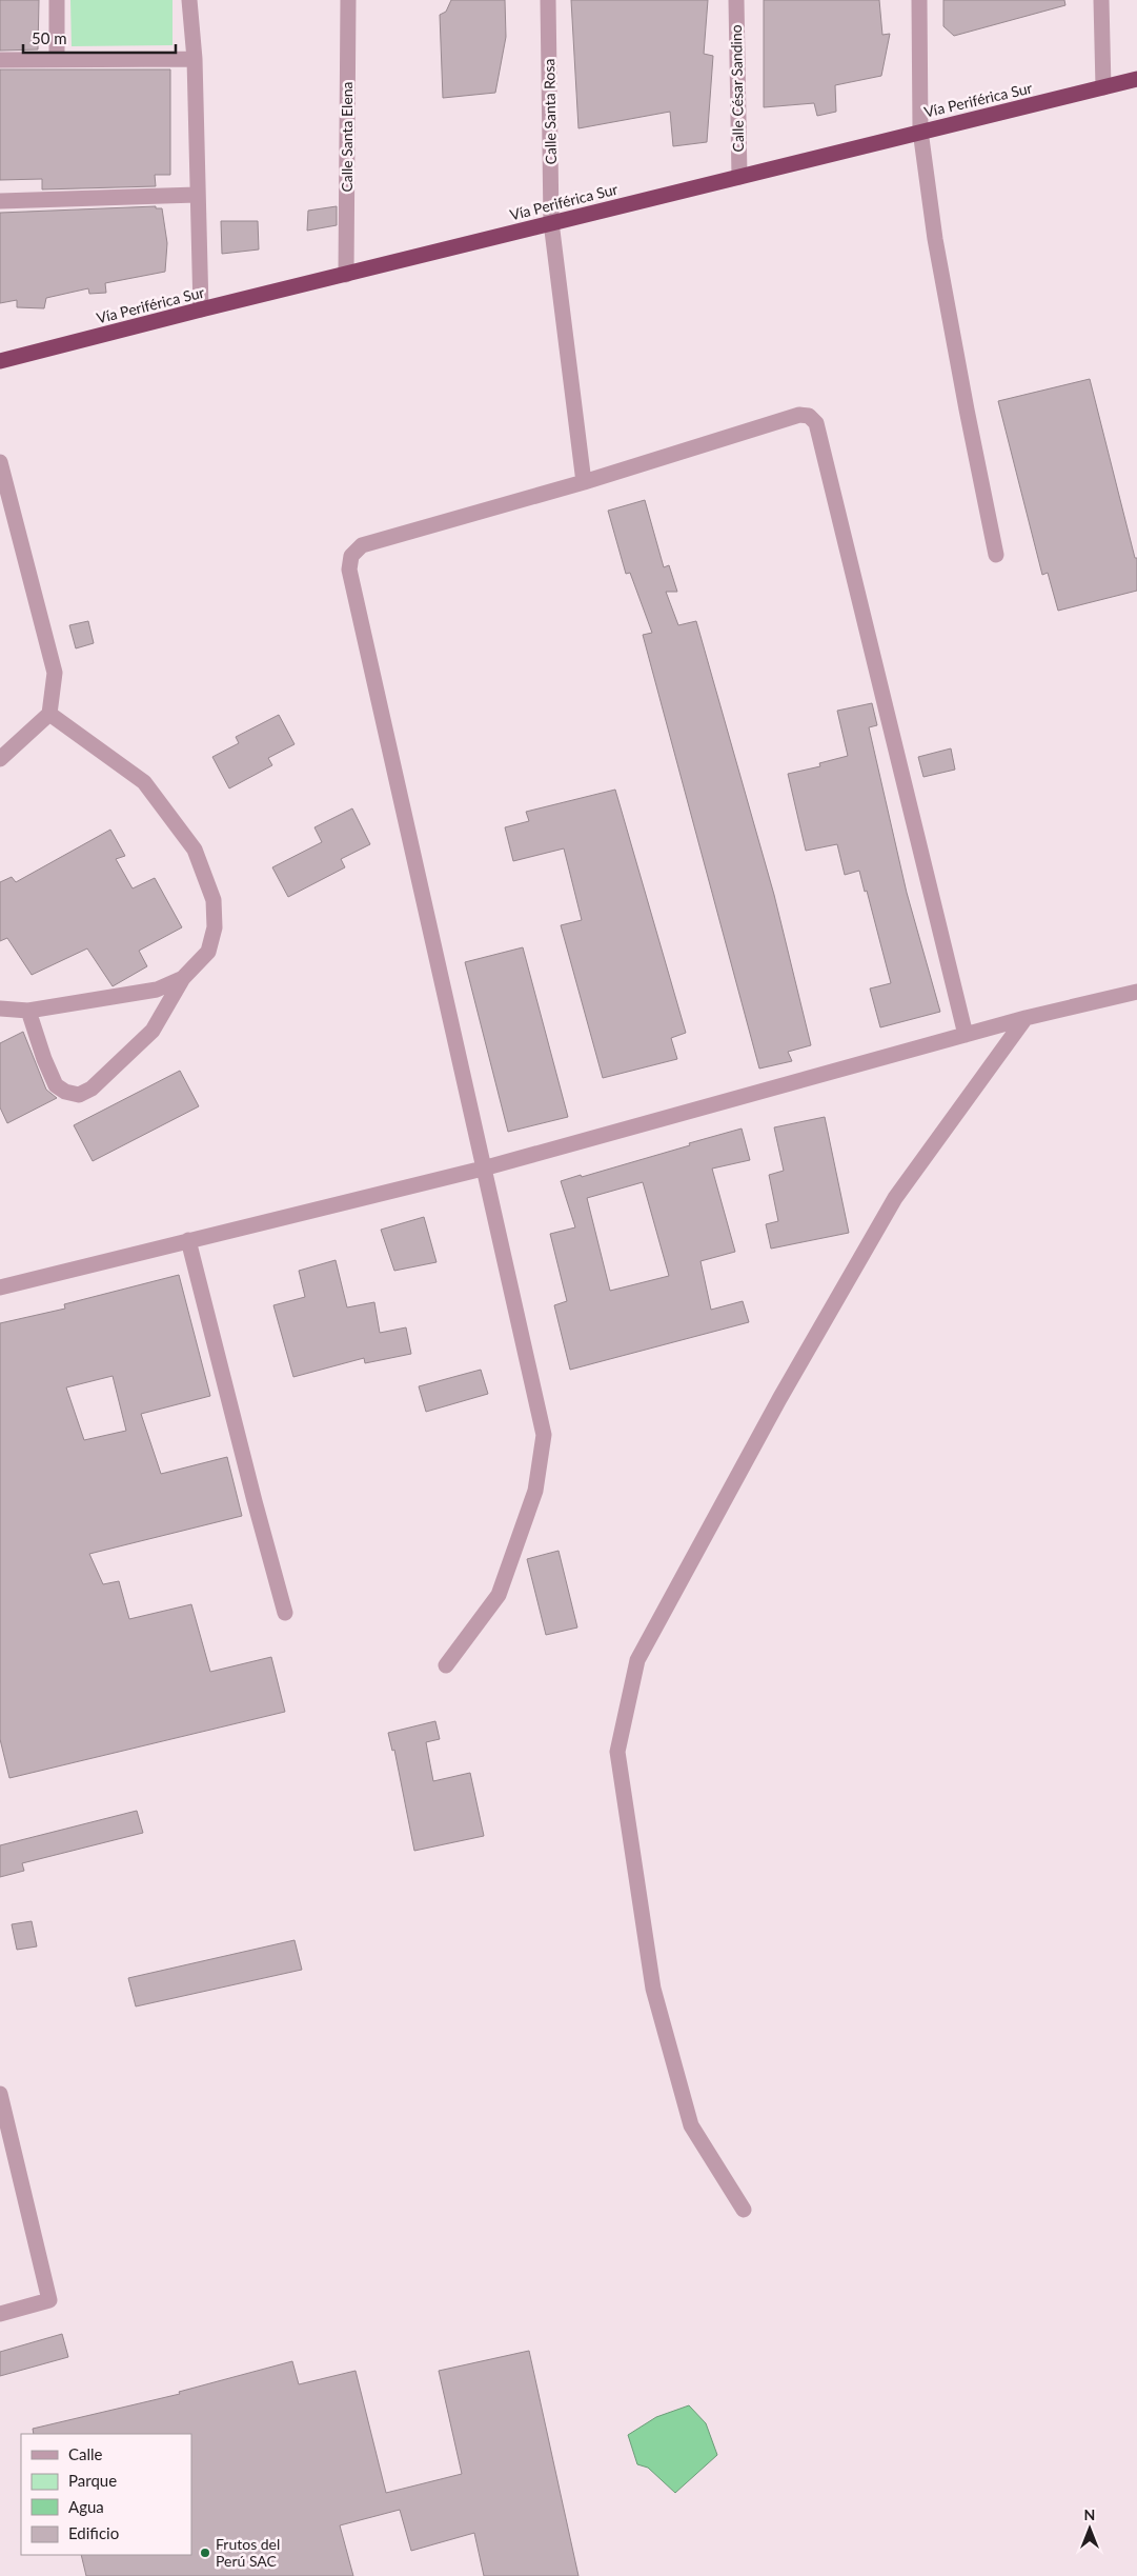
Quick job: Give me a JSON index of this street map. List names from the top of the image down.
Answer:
{
  "streets": {
    "highway": ["Vía Periférica Sur"],
    "street": ["Calle César Sandino", "Calle Santa Rosa", "Calle Santa Elena"]
  },
  "crossings": [
    ["Calle César Sandino", "Vía Periférica Sur"],
    ["Vía Periférica Sur", "Calle Santa Rosa"],
    ["Vía Periférica Sur", "Calle Santa Elena"]
  ],
  "places": ["Frutos del Perú SAC"],
  "legend": [
    "Calle",
    "Parque",
    "Agua",
    "Edificio"
  ],
  "scale_bar": "50 m",
  "north": "top"
}
